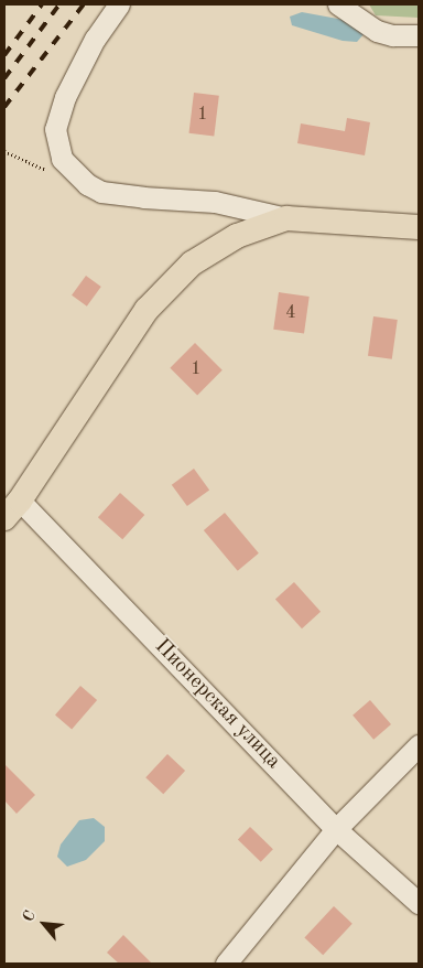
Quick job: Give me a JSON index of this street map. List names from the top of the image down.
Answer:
{
  "streets": {
    "street": ["Пионерская улица"]
  },
  "house_numbers": ["1", "4", "1"],
  "north": "top left"
}
